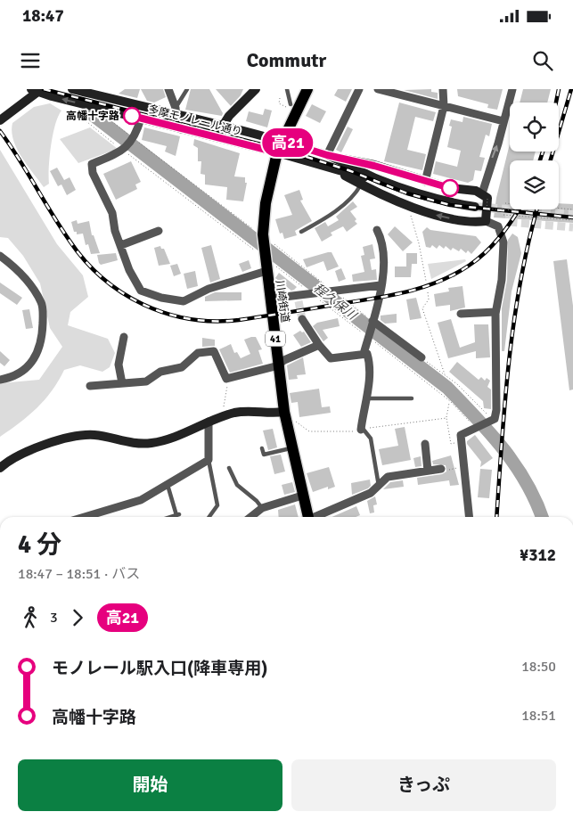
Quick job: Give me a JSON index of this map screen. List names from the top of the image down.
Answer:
{
  "streets": {
    "main road": ["多摩モノレール通り", "川崎街道", "41"]
  },
  "crossings": [
    ["多摩モノレール通り", "川崎街道"]
  ],
  "water": ["程久保川"],
  "places": ["高幡十字路"],
  "lines": ["bus line 高21"],
  "page": {
    "status": "18:47",
    "header": "Commutr",
    "on_map": "高21",
    "heading": ["4 分", "18:47 – 18:51 · バス", "¥312"],
    "legs": ["3", "高21"],
    "list": [
      {
        "name": "モノレール駅入口(降車専用)",
        "value": "18:50"
      },
      {
        "name": "高幡十字路",
        "value": "18:51"
      }
    ],
    "buttons": ["開始", "きっぷ"]
  }
}
